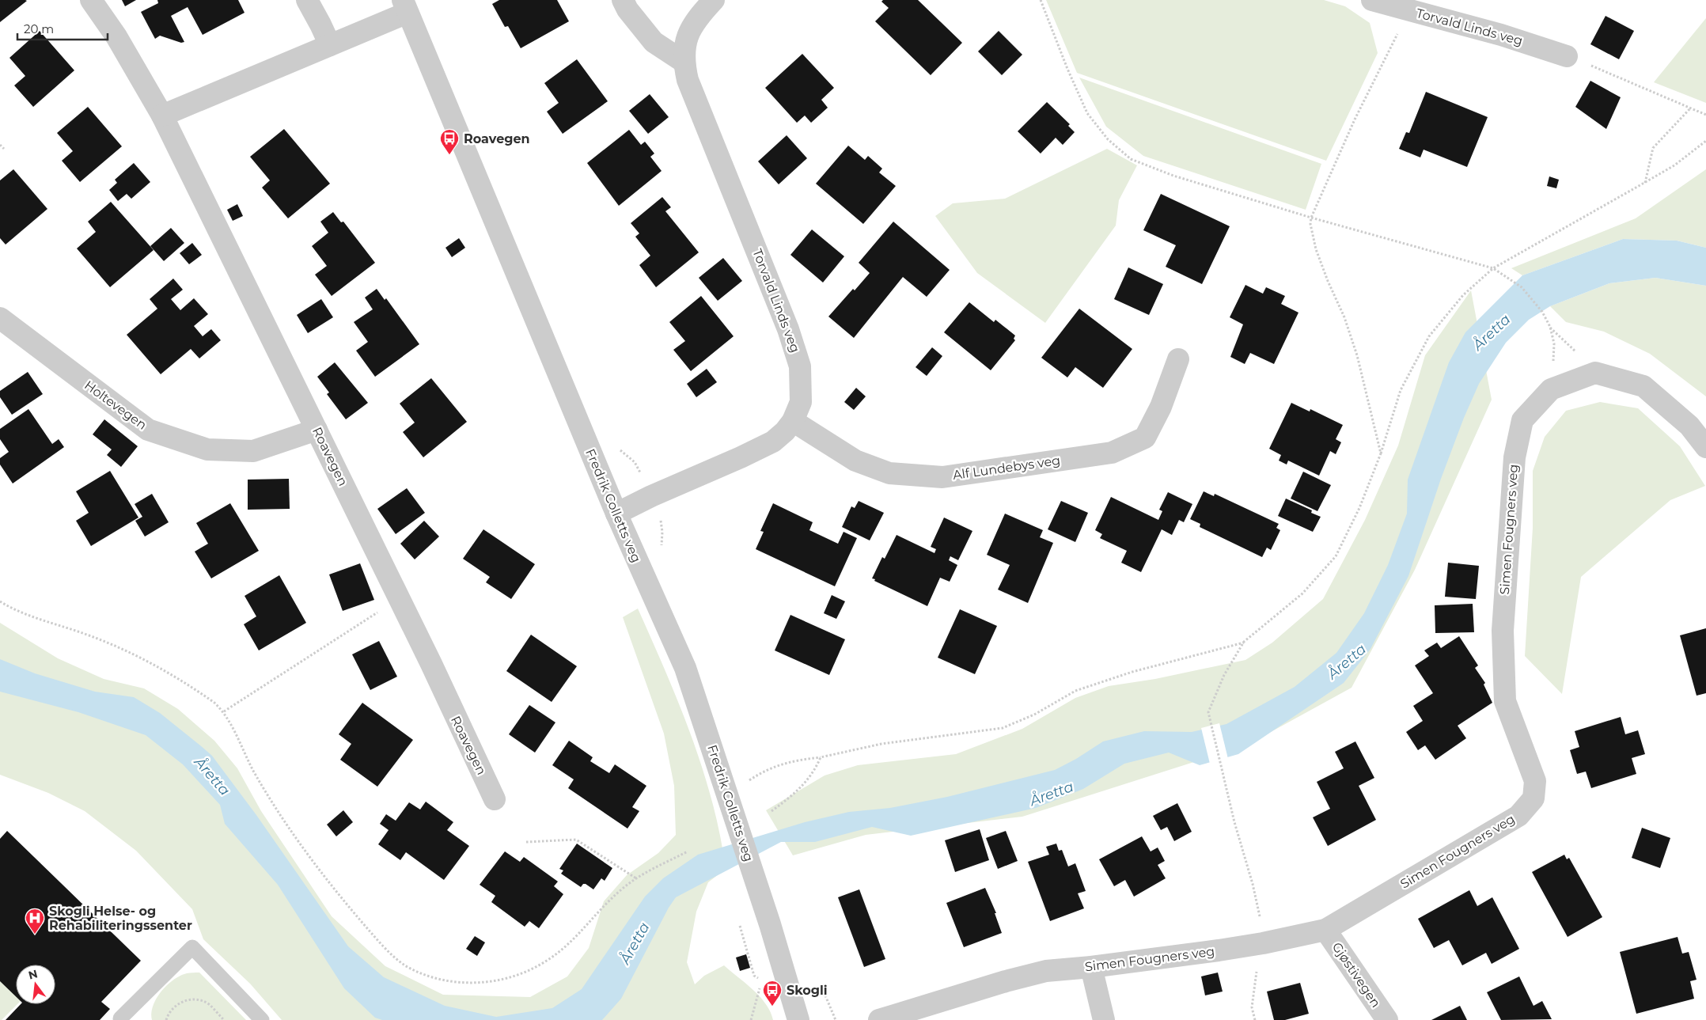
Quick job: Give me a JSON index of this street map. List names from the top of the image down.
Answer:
{
  "streets": {
    "street": [
      "Torvald Linds veg",
      "Holtevegen",
      "Roavegen",
      "Alf Lundebys veg",
      "Fredrik Colletts veg",
      "Simen Fougners veg",
      "Gjøstivegen"
    ]
  },
  "crossings": [
    ["Torvald Linds veg", "Alf Lundebys veg"],
    ["Torvald Linds veg", "Fredrik Colletts veg"],
    ["Holtevegen", "Roavegen"],
    ["Simen Fougners veg", "Gjøstivegen"]
  ],
  "water": ["Åretta"],
  "places": {
    "bus stop": ["Roavegen", "Skogli"],
    "hospital": ["Skogli Helse- og Rehabiliteringssenter"]
  },
  "scale_bar": "20 m",
  "north": "top"
}
